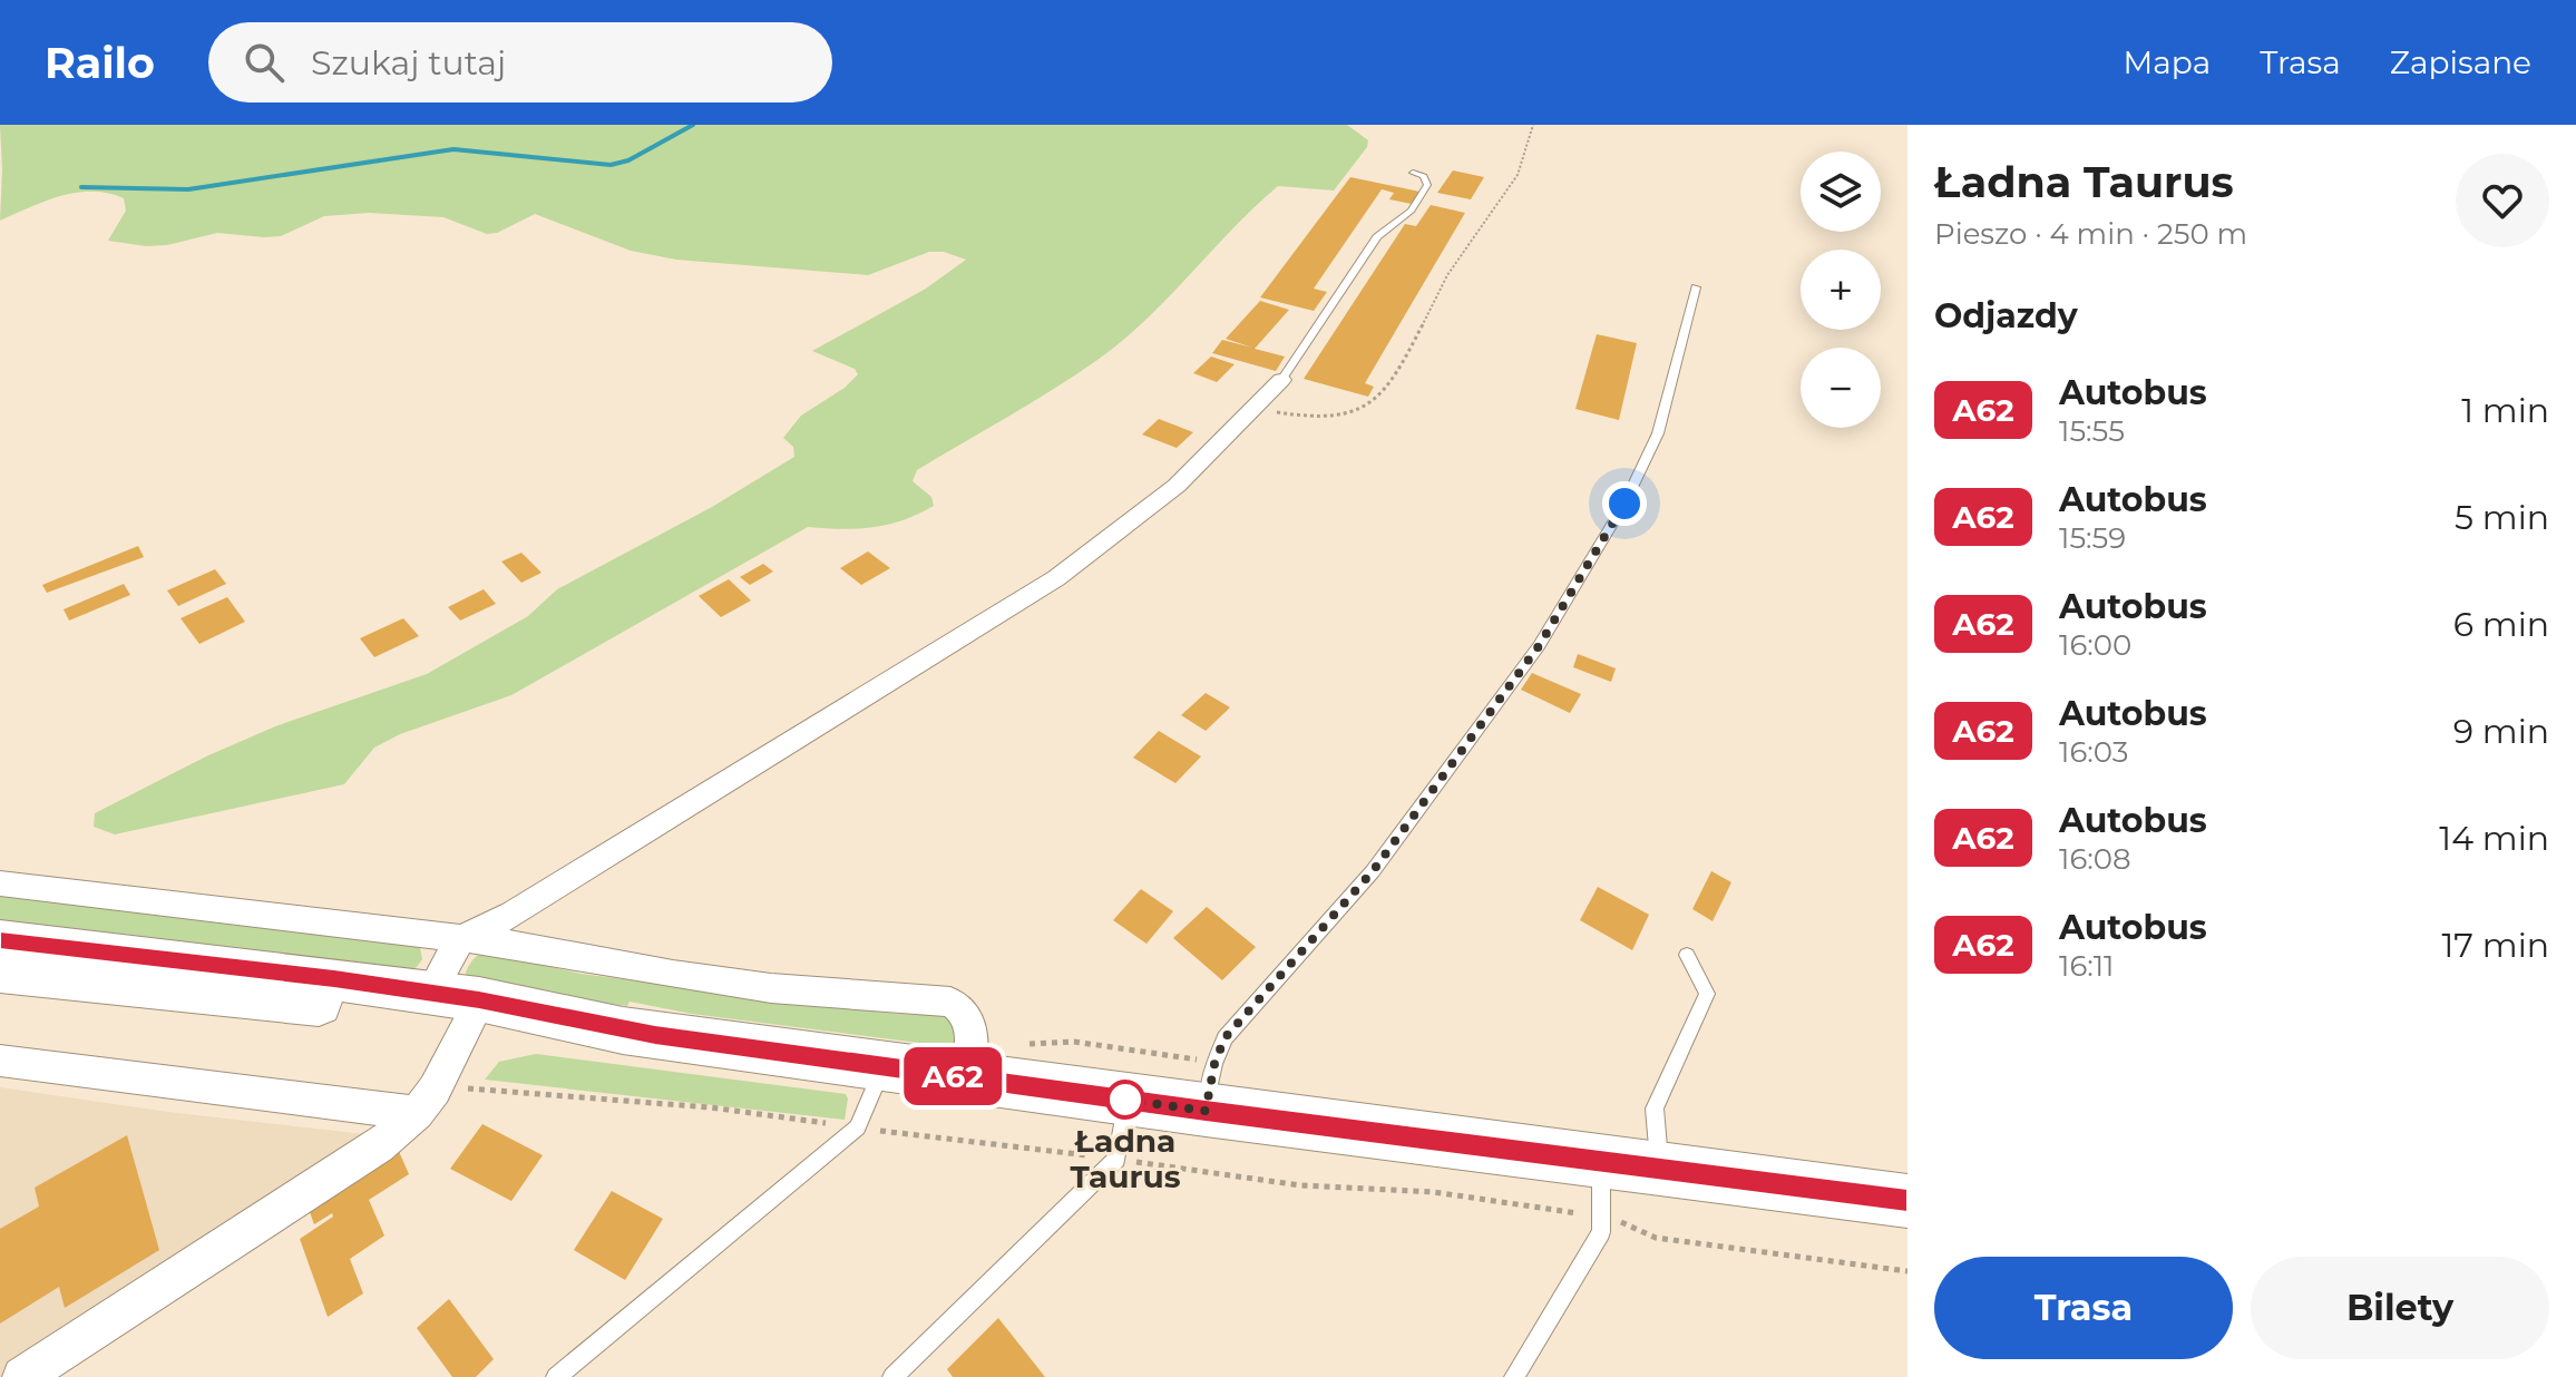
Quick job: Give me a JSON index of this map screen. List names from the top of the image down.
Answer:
{
  "places": ["Ładna Taurus"],
  "lines": ["bus line A62"],
  "page": {
    "header": "Railo",
    "search": "Szukaj tutaj",
    "nav": ["Mapa", "Trasa", "Zapisane"],
    "on_map": "A62",
    "heading": [
      ["Ładna Taurus", "Pieszo · 4 min · 250 m"],
      "Odjazdy"
    ],
    "map_buttons": ["+", "−"],
    "list": [
      {
        "mark": "A62",
        "name": "Autobus",
        "note": "15:55",
        "value": "1 min"
      },
      {
        "mark": "A62",
        "name": "Autobus",
        "note": "15:59",
        "value": "5 min"
      },
      {
        "mark": "A62",
        "name": "Autobus",
        "note": "16:00",
        "value": "6 min"
      },
      {
        "mark": "A62",
        "name": "Autobus",
        "note": "16:03",
        "value": "9 min"
      },
      {
        "mark": "A62",
        "name": "Autobus",
        "note": "16:08",
        "value": "14 min"
      },
      {
        "mark": "A62",
        "name": "Autobus",
        "note": "16:11",
        "value": "17 min"
      }
    ],
    "buttons": ["Trasa", "Bilety"]
  }
}
